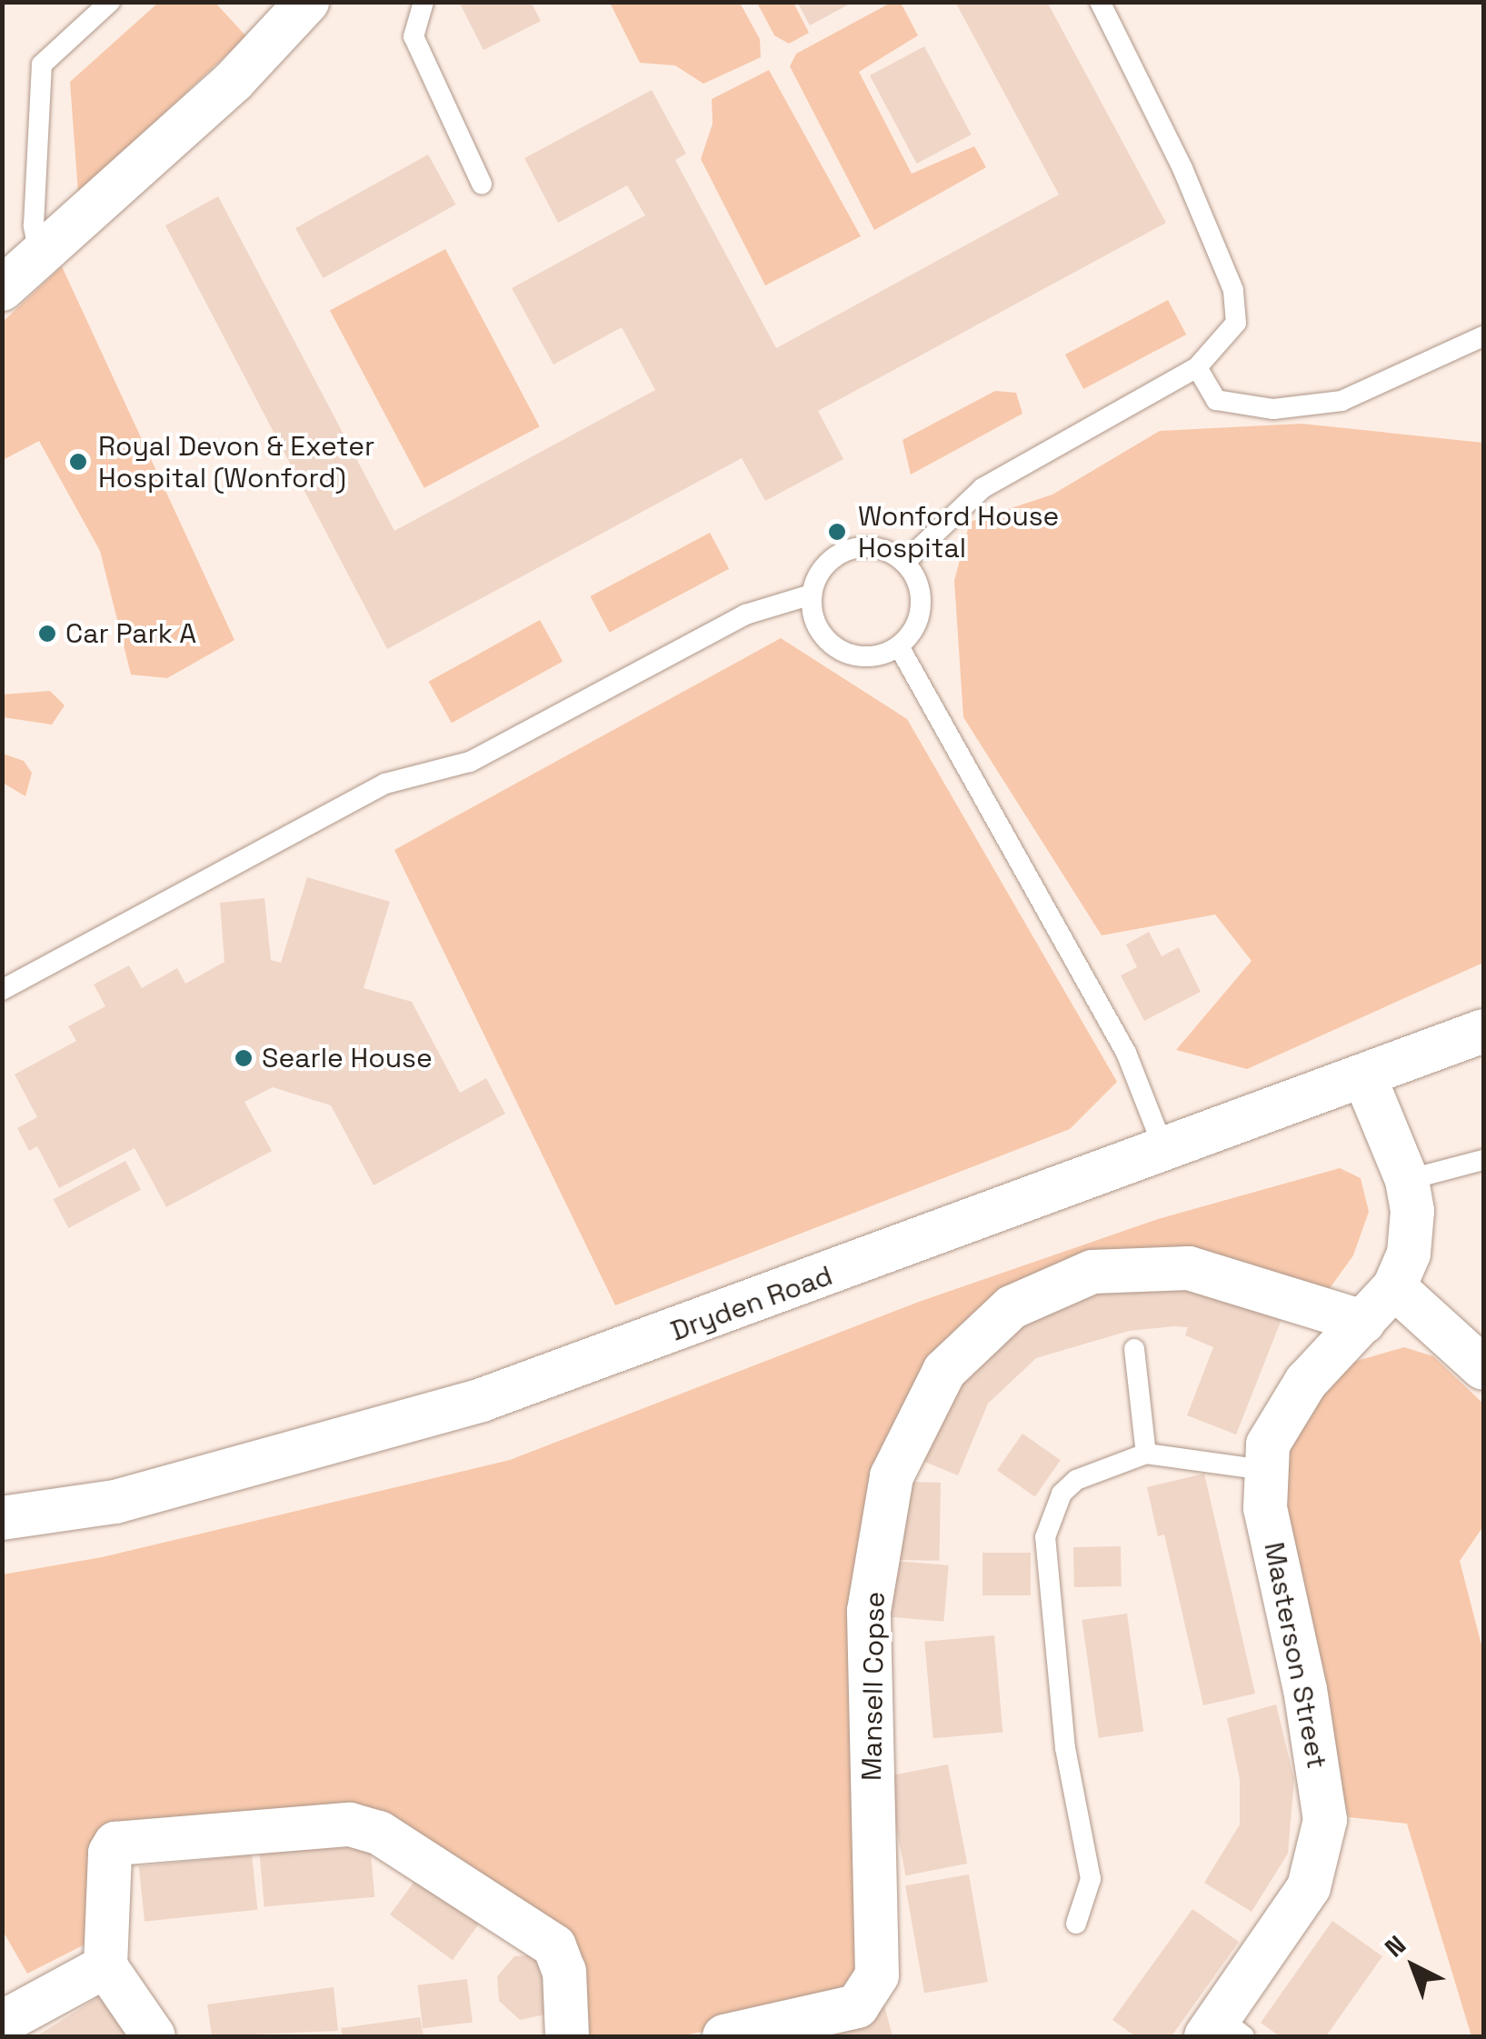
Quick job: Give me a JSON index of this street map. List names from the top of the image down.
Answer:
{
  "streets": {
    "street": ["Dryden Road", "Masterson Street", "Mansell Copse"]
  },
  "crossings": [
    ["Masterson Street", "Mansell Copse"]
  ],
  "places": [
    "Royal Devon & Exeter Hospital (Wonford)",
    "Wonford House Hospital",
    "Car Park A",
    "Searle House"
  ],
  "north": "top left"
}
